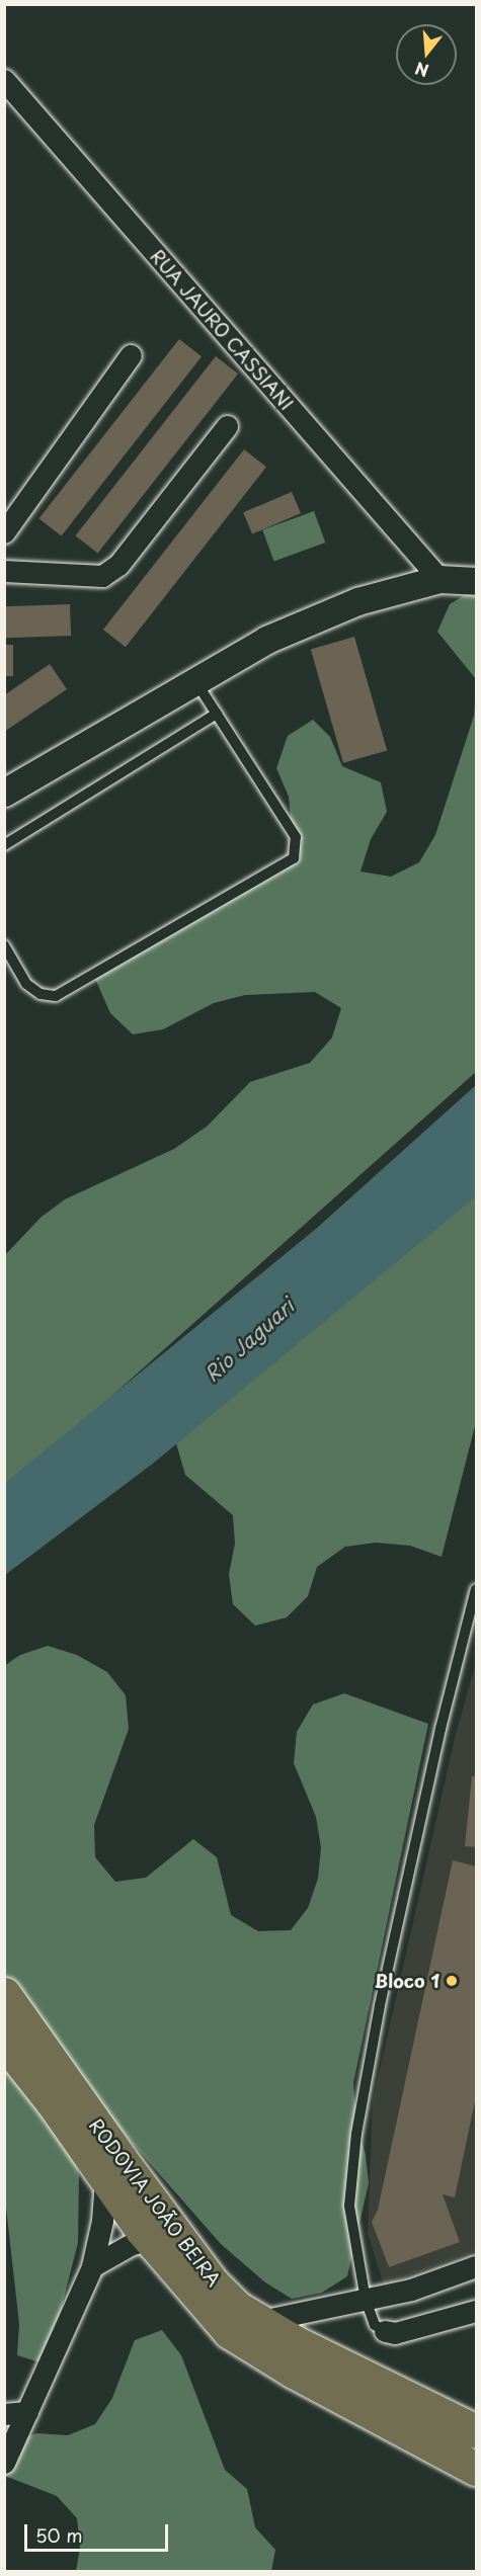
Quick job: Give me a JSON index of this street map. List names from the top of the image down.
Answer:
{
  "streets": {
    "main road": ["RODOVIA JOÃO BEIRA"],
    "street": ["RUA JAURO CASSIANI"]
  },
  "water": ["Rio Jaguari"],
  "places": ["Bloco 1"],
  "scale_bar": "50 m",
  "north": "bottom"
}
